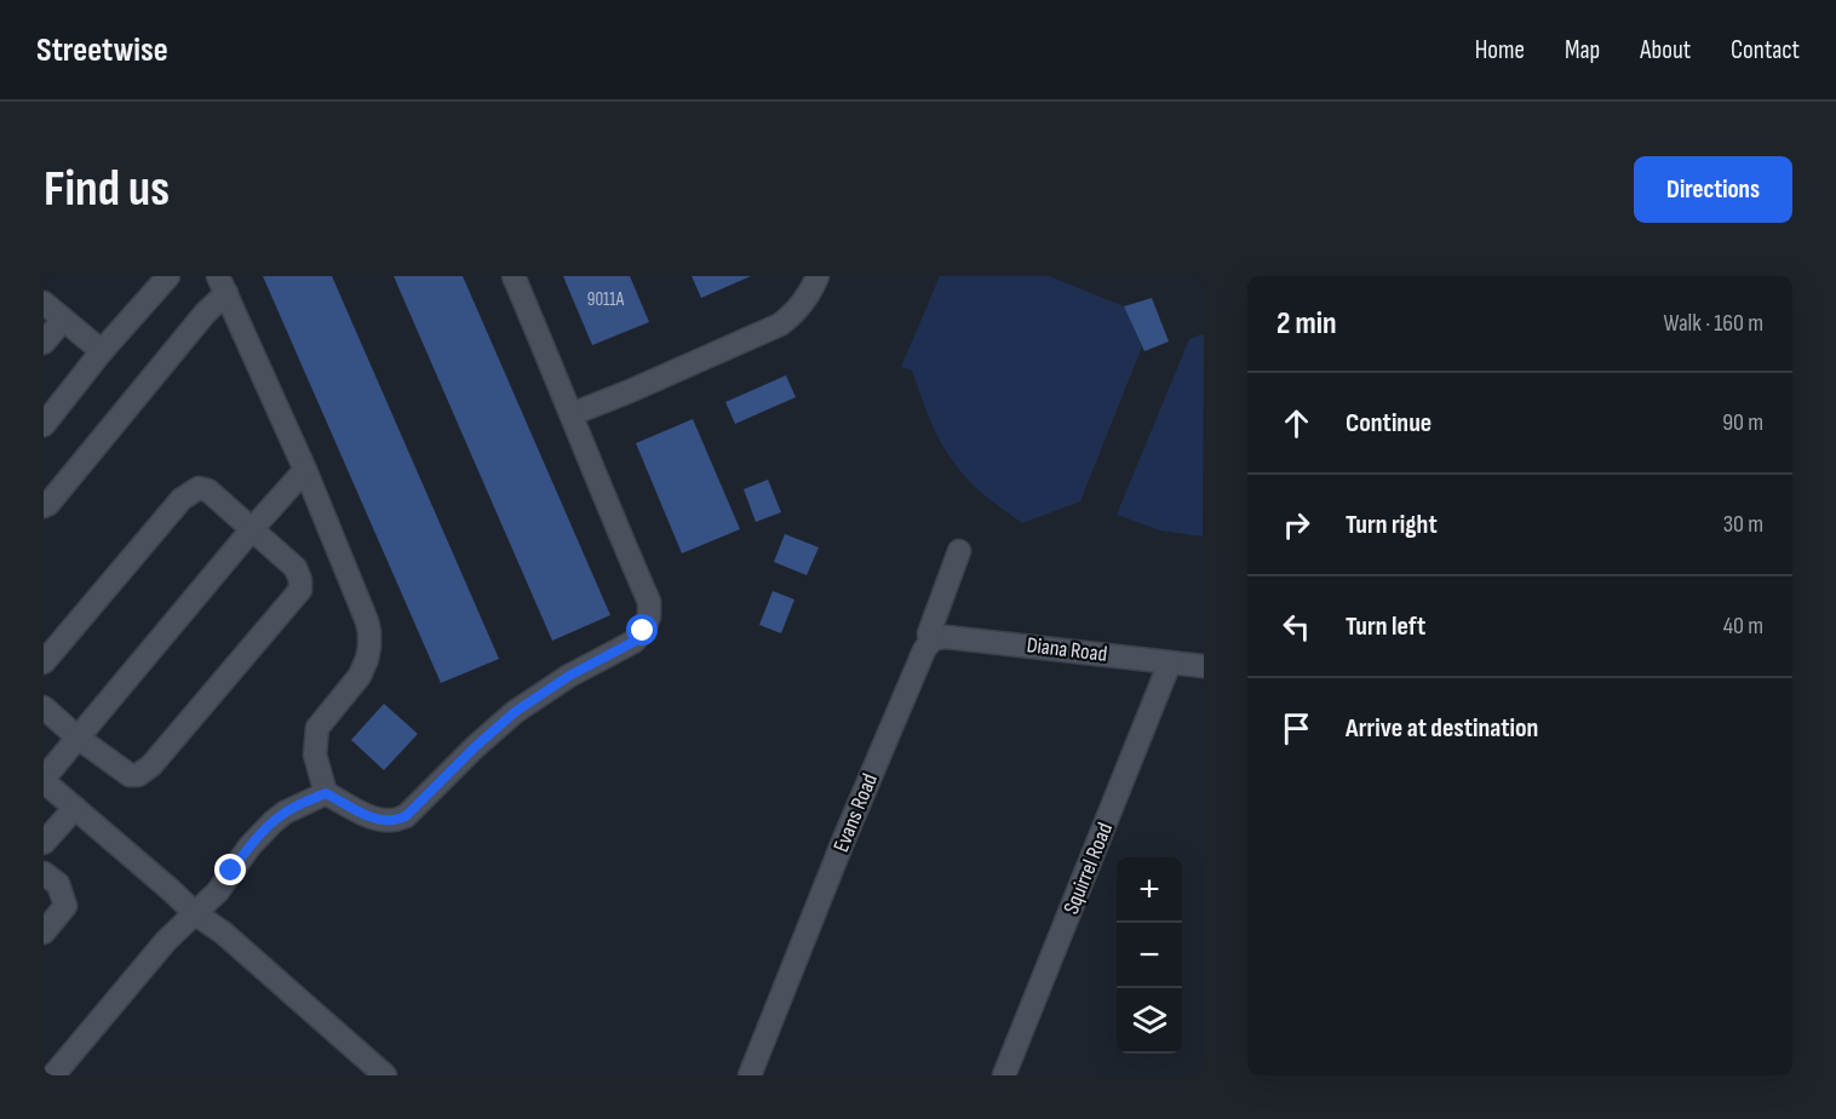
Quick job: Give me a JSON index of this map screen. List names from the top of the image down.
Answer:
{
  "streets": {
    "street": ["Diana Road", "Evans Road", "Squirrel Road"]
  },
  "crossings": [
    ["Diana Road", "Evans Road"],
    ["Diana Road", "Squirrel Road"]
  ],
  "house_numbers": ["9011A"],
  "page": {
    "header": "Streetwise",
    "nav": [
      "Home",
      "Map",
      "About",
      "Contact"
    ],
    "buttons": "Directions",
    "title": "Find us",
    "heading": ["2 min", "Walk · 160 m"],
    "list": [
      ["Continue", "90 m"],
      ["Turn right", "30 m"],
      ["Turn left", "40 m"],
      "Arrive at destination"
    ],
    "map_buttons": ["+", "−"]
  }
}
